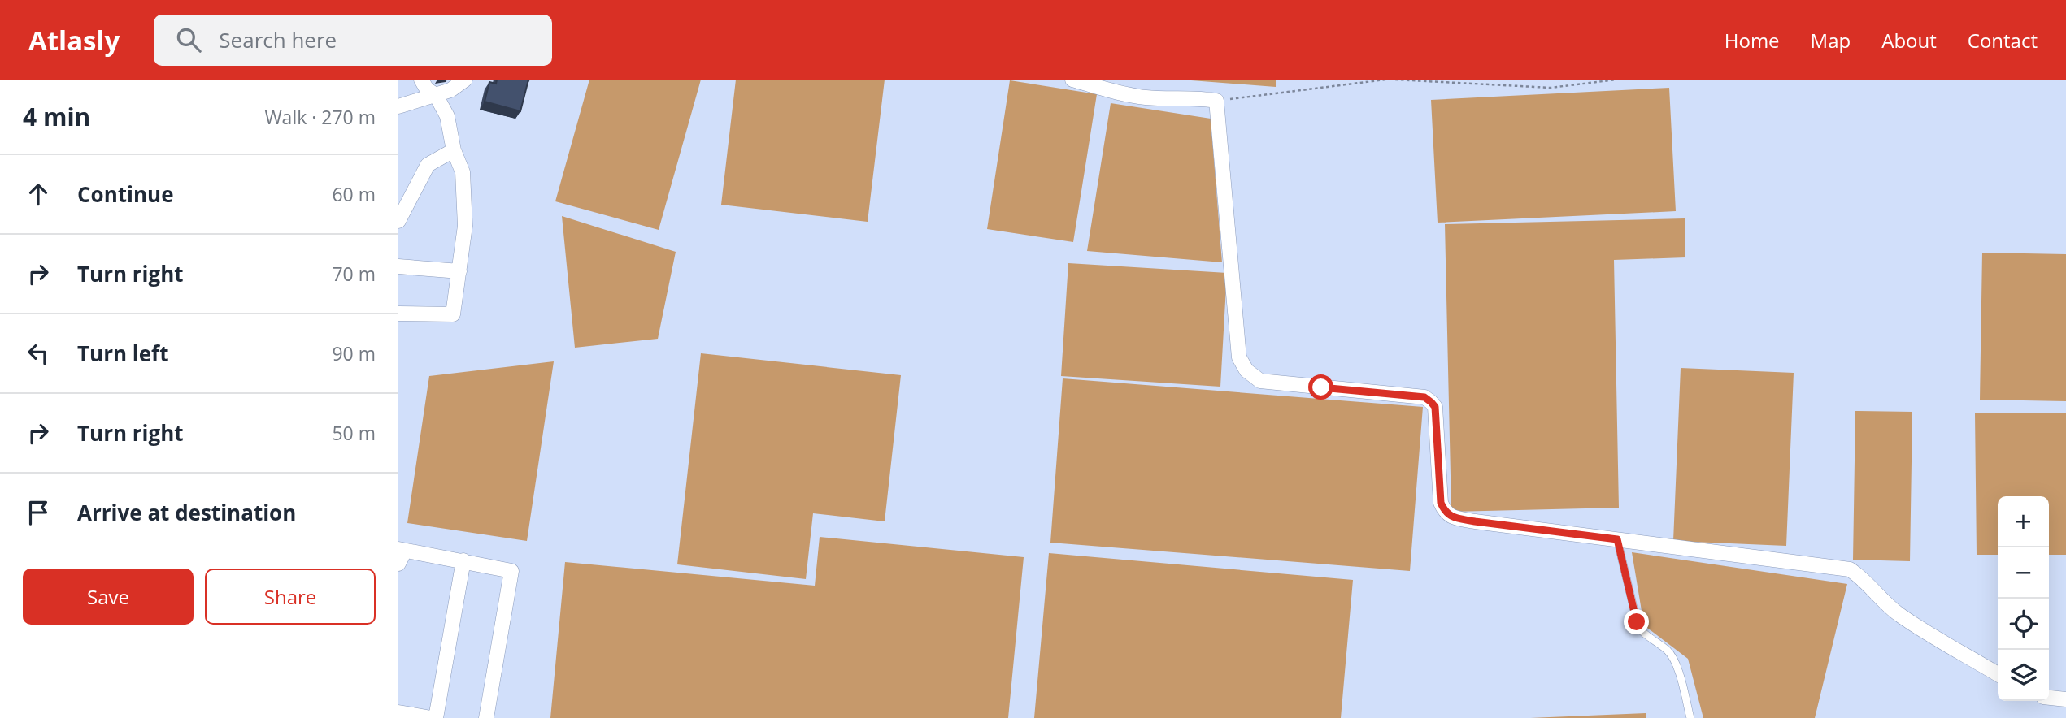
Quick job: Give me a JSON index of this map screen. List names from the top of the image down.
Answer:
{
  "page": {
    "header": "Atlasly",
    "search": "Search here",
    "nav": [
      "Home",
      "Map",
      "About",
      "Contact"
    ],
    "heading": ["4 min", "Walk · 270 m"],
    "list": [
      ["Continue", "60 m"],
      ["Turn right", "70 m"],
      ["Turn left", "90 m"],
      ["Turn right", "50 m"],
      "Arrive at destination"
    ],
    "map_buttons": ["+", "−"],
    "buttons": ["Save", "Share"]
  }
}
